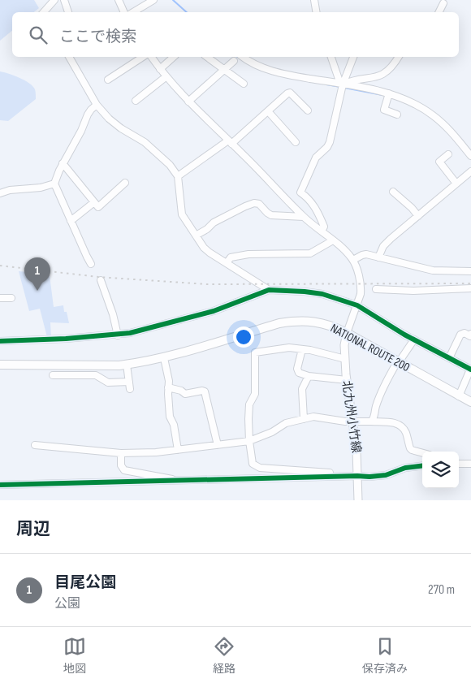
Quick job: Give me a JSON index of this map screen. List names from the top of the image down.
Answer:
{
  "streets": {
    "highway": ["NATIONAL ROUTE 200"],
    "main road": ["北九州小竹線"]
  },
  "crossings": [
    ["NATIONAL ROUTE 200", "北九州小竹線"]
  ],
  "page": {
    "search": "ここで検索",
    "pins": "1",
    "heading": "周辺",
    "list": [
      {
        "mark": "1",
        "name": "目尾公園",
        "note": "公園",
        "value": "270 m"
      }
    ],
    "nav": ["地図", "経路", "保存済み"]
  }
}
